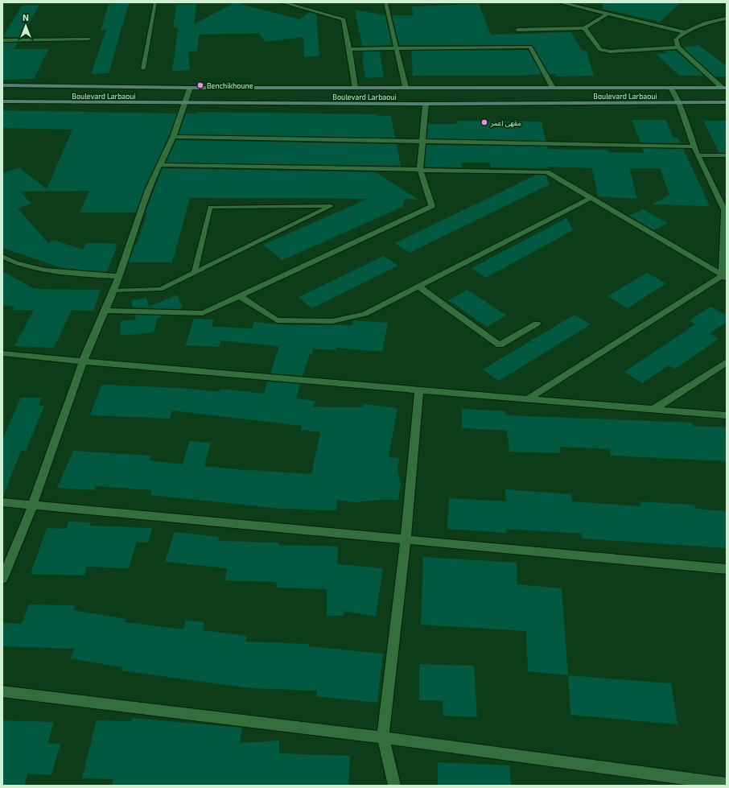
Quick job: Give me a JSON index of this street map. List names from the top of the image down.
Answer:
{
  "streets": {
    "main road": ["Boulevard Larbaoui"]
  },
  "places": ["Benchikhoune", "مقهى اعمر"],
  "north": "top"
}
